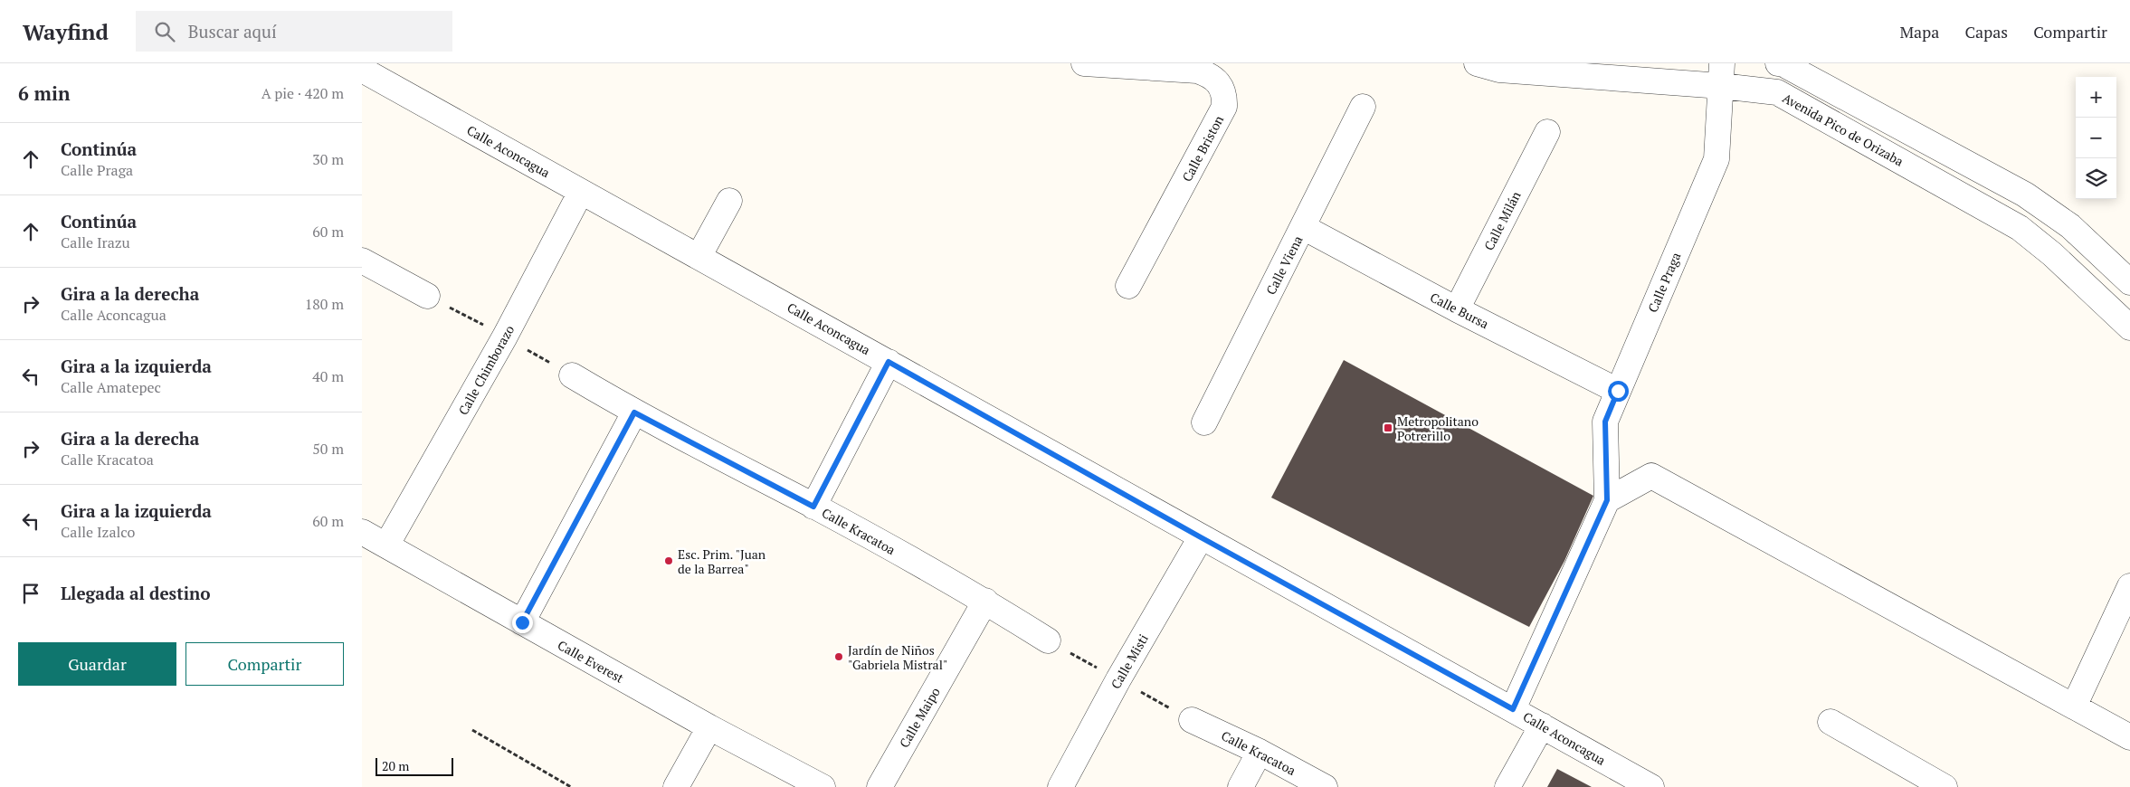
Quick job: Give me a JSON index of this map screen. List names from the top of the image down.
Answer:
{
  "streets": {
    "street": [
      "Avenida Pico de Orizaba",
      "Calle Briston",
      "Calle Aconcagua",
      "Calle Milán",
      "Calle Viena",
      "Calle Praga",
      "Calle Bursa",
      "Calle Chimborazo",
      "Calle Kracatoa",
      "Calle Everest",
      "Calle Misti",
      "Calle Maipo"
    ]
  },
  "crossings": [
    ["Avenida Pico de Orizaba", "Calle Praga"],
    ["Calle Aconcagua", "Calle Chimborazo"],
    ["Calle Aconcagua", "Calle Misti"],
    ["Calle Milán", "Calle Bursa"],
    ["Calle Viena", "Calle Bursa"],
    ["Calle Praga", "Calle Bursa"],
    ["Calle Chimborazo", "Calle Everest"],
    ["Calle Kracatoa", "Calle Maipo"]
  ],
  "places": {
    "transit": ["Metropolitano Potrerillo"],
    "other": ["Esc. Prim. \"Juan de la Barrea\"", "Jardín de Niños \"Gabriela Mistral\""]
  },
  "scale_bar": "20 m",
  "page": {
    "header": "Wayfind",
    "search": "Buscar aquí",
    "nav": ["Mapa", "Capas", "Compartir"],
    "heading": ["6 min", "A pie · 420 m"],
    "map_buttons": ["+", "−"],
    "list": [
      ["Continúa", "Calle Praga", "30 m"],
      ["Continúa", "Calle Irazu", "60 m"],
      ["Gira a la derecha", "Calle Aconcagua", "180 m"],
      ["Gira a la izquierda", "Calle Amatepec", "40 m"],
      ["Gira a la derecha", "Calle Kracatoa", "50 m"],
      ["Gira a la izquierda", "Calle Izalco", "60 m"],
      "Llegada al destino"
    ],
    "buttons": ["Guardar", "Compartir"],
    "scale": "20 m"
  }
}
